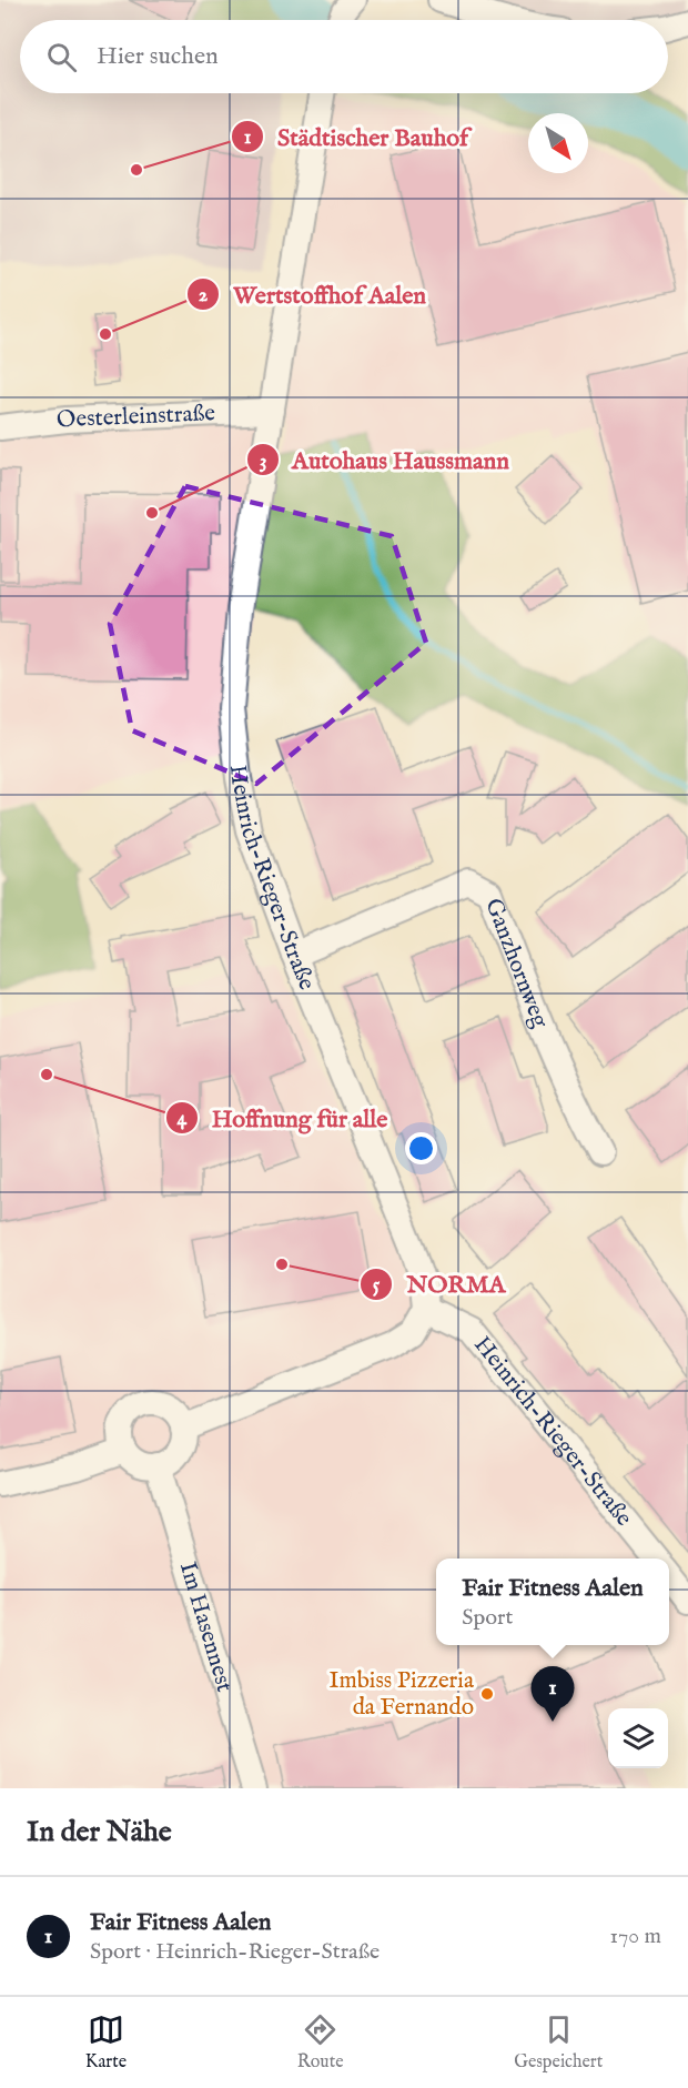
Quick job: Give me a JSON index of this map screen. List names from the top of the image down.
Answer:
{
  "streets": {
    "street": [
      "Oesterleinstraße",
      "Heinrich-Rieger-Straße",
      "Ganzhornweg",
      "Im Hasennest"
    ]
  },
  "crossings": [
    ["Oesterleinstraße", "Heinrich-Rieger-Straße"],
    ["Heinrich-Rieger-Straße", "Ganzhornweg"]
  ],
  "places": [
    "Städtischer Bauhof",
    "Wertstoffhof Aalen",
    "Autohaus Haussmann",
    "Hoffnung für alle",
    "NORMA",
    "Imbiss Pizzeria da Fernando"
  ],
  "north": "bottom right",
  "page": {
    "search": "Hier suchen",
    "popup": ["Fair Fitness Aalen", "Sport"],
    "pins": "1",
    "heading": "In der Nähe",
    "list": [
      {
        "mark": "1",
        "name": "Fair Fitness Aalen",
        "note": "Sport · Heinrich-Rieger-Straße",
        "value": "170 m"
      }
    ],
    "nav": ["Karte", "Route", "Gespeichert"]
  }
}
